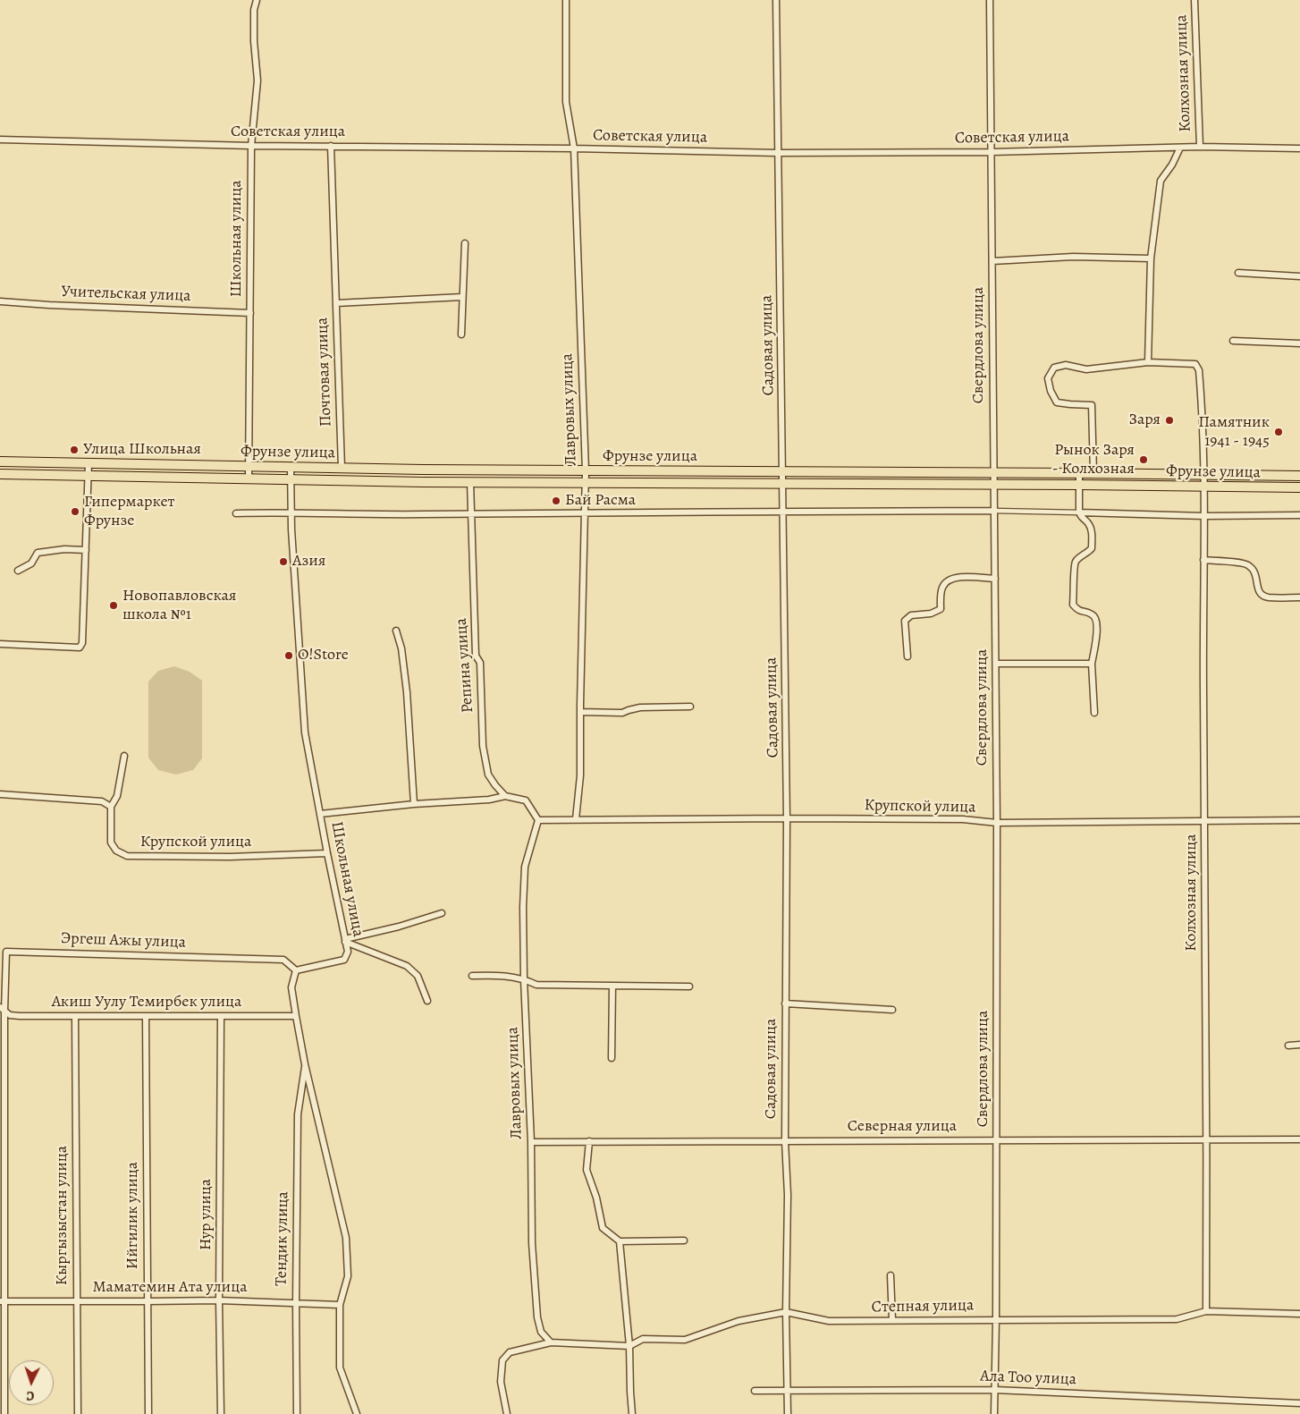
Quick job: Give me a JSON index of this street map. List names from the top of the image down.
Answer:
{
  "streets": {
    "main road": ["Фрунзе улица"],
    "street": [
      "Колхозная улица",
      "Советская улица",
      "Школьная улица",
      "Учительская улица",
      "Садовая улица",
      "Свердлова улица",
      "Почтовая улица",
      "Лавровых улица",
      "Репина улица",
      "Крупской улица",
      "Эргеш Ажы улица",
      "Акиш Уулу Темирбек улица",
      "Северная улица",
      "Нур улица",
      "Кыргызыстан улица",
      "Ийгилик улица",
      "Тендик улица",
      "Маматемин Ата улица",
      "Степная улица",
      "Ала Тоо улица"
    ]
  },
  "crossings": [
    ["Колхозная улица", "Советская улица"],
    ["Колхозная улица", "Фрунзе улица"],
    ["Колхозная улица", "Крупской улица"],
    ["Колхозная улица", "Северная улица"],
    ["Колхозная улица", "Степная улица"],
    ["Советская улица", "Школьная улица"],
    ["Советская улица", "Садовая улица"],
    ["Советская улица", "Свердлова улица"],
    ["Советская улица", "Почтовая улица"],
    ["Советская улица", "Лавровых улица"],
    ["Школьная улица", "Учительская улица"],
    ["Школьная улица", "Фрунзе улица"],
    ["Школьная улица", "Крупской улица"],
    ["Школьная улица", "Эргеш Ажы улица"],
    ["Садовая улица", "Фрунзе улица"],
    ["Садовая улица", "Крупской улица"],
    ["Садовая улица", "Северная улица"],
    ["Садовая улица", "Степная улица"],
    ["Садовая улица", "Ала Тоо улица"],
    ["Свердлова улица", "Фрунзе улица"],
    ["Свердлова улица", "Крупской улица"],
    ["Свердлова улица", "Северная улица"],
    ["Свердлова улица", "Степная улица"],
    ["Свердлова улица", "Ала Тоо улица"],
    ["Почтовая улица", "Фрунзе улица"],
    ["Лавровых улица", "Фрунзе улица"],
    ["Лавровых улица", "Крупской улица"],
    ["Лавровых улица", "Северная улица"],
    ["Лавровых улица", "Степная улица"],
    ["Фрунзе улица", "Репина улица"],
    ["Эргеш Ажы улица", "Акиш Уулу Темирбек улица"],
    ["Акиш Уулу Темирбек улица", "Нур улица"],
    ["Акиш Уулу Темирбек улица", "Кыргызыстан улица"],
    ["Акиш Уулу Темирбек улица", "Ийгилик улица"],
    ["Нур улица", "Маматемин Ата улица"],
    ["Кыргызыстан улица", "Маматемин Ата улица"],
    ["Ийгилик улица", "Маматемин Ата улица"],
    ["Тендик улица", "Маматемин Ата улица"]
  ],
  "places": [
    "Заря",
    "Памятник 1941 - 1945",
    "Улица Школьная",
    "Рынок Заря - Колхозная",
    "Бай Расма",
    "Гипермаркет Фрунзе",
    "Азия",
    "Новопавловская школа №1",
    "O!Store"
  ],
  "north": "bottom"
}
